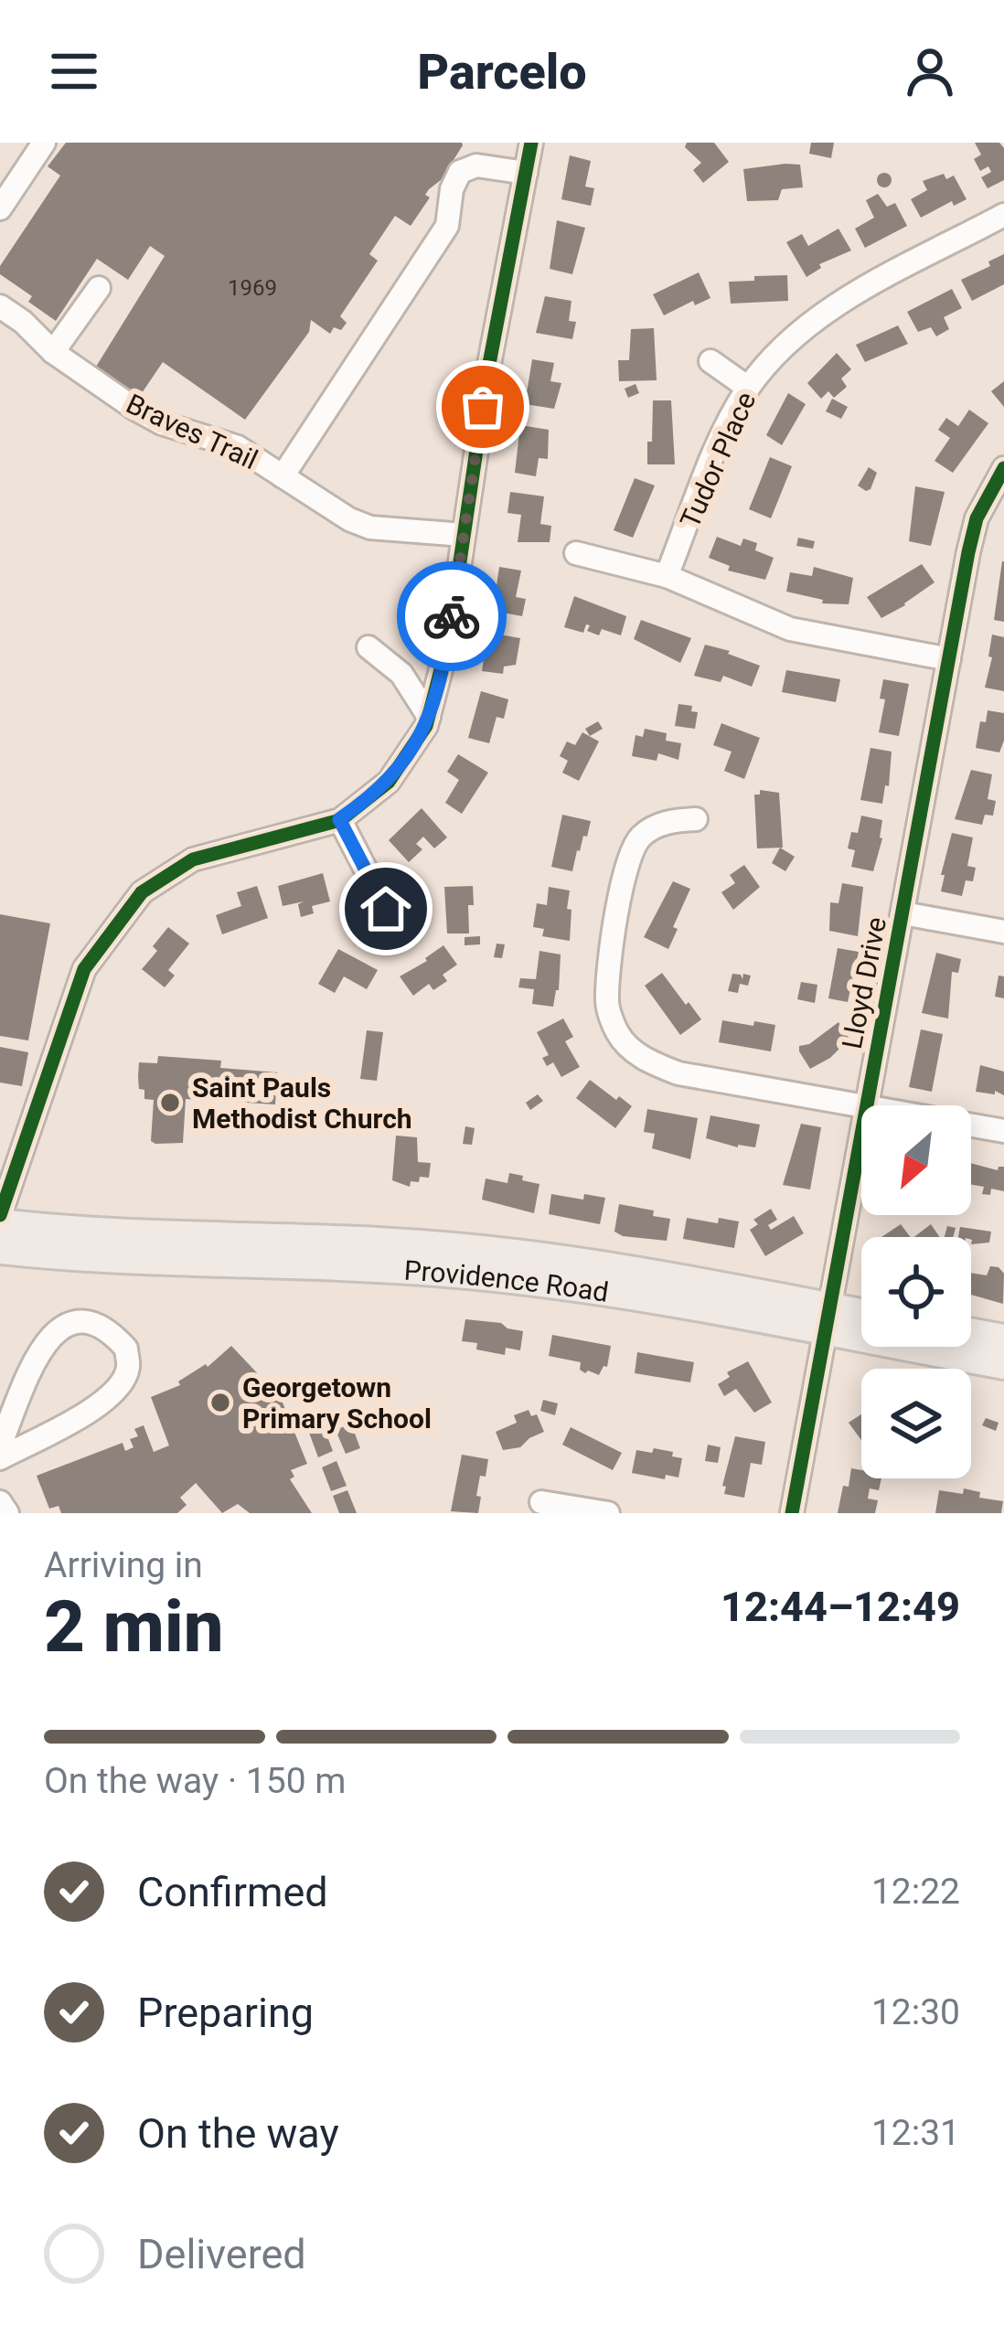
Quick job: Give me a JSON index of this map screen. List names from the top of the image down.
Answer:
{
  "streets": {
    "main road": ["Providence Road"],
    "street": ["Braves Trail", "Tudor Place", "Lloyd Drive"]
  },
  "crossings": [
    ["Lloyd Drive", "Providence Road"]
  ],
  "places": ["Saint Pauls Methodist Church", "Georgetown Primary School"],
  "house_numbers": ["1969"],
  "north": "bottom left",
  "page": {
    "header": "Parcelo",
    "heading": ["2 min", "Arriving in", "12:44–12:49"],
    "bar": "On the way · 150 m",
    "list": [
      ["Confirmed", "12:22"],
      ["Preparing", "12:30"],
      ["On the way", "12:31"],
      "Delivered"
    ]
  }
}
